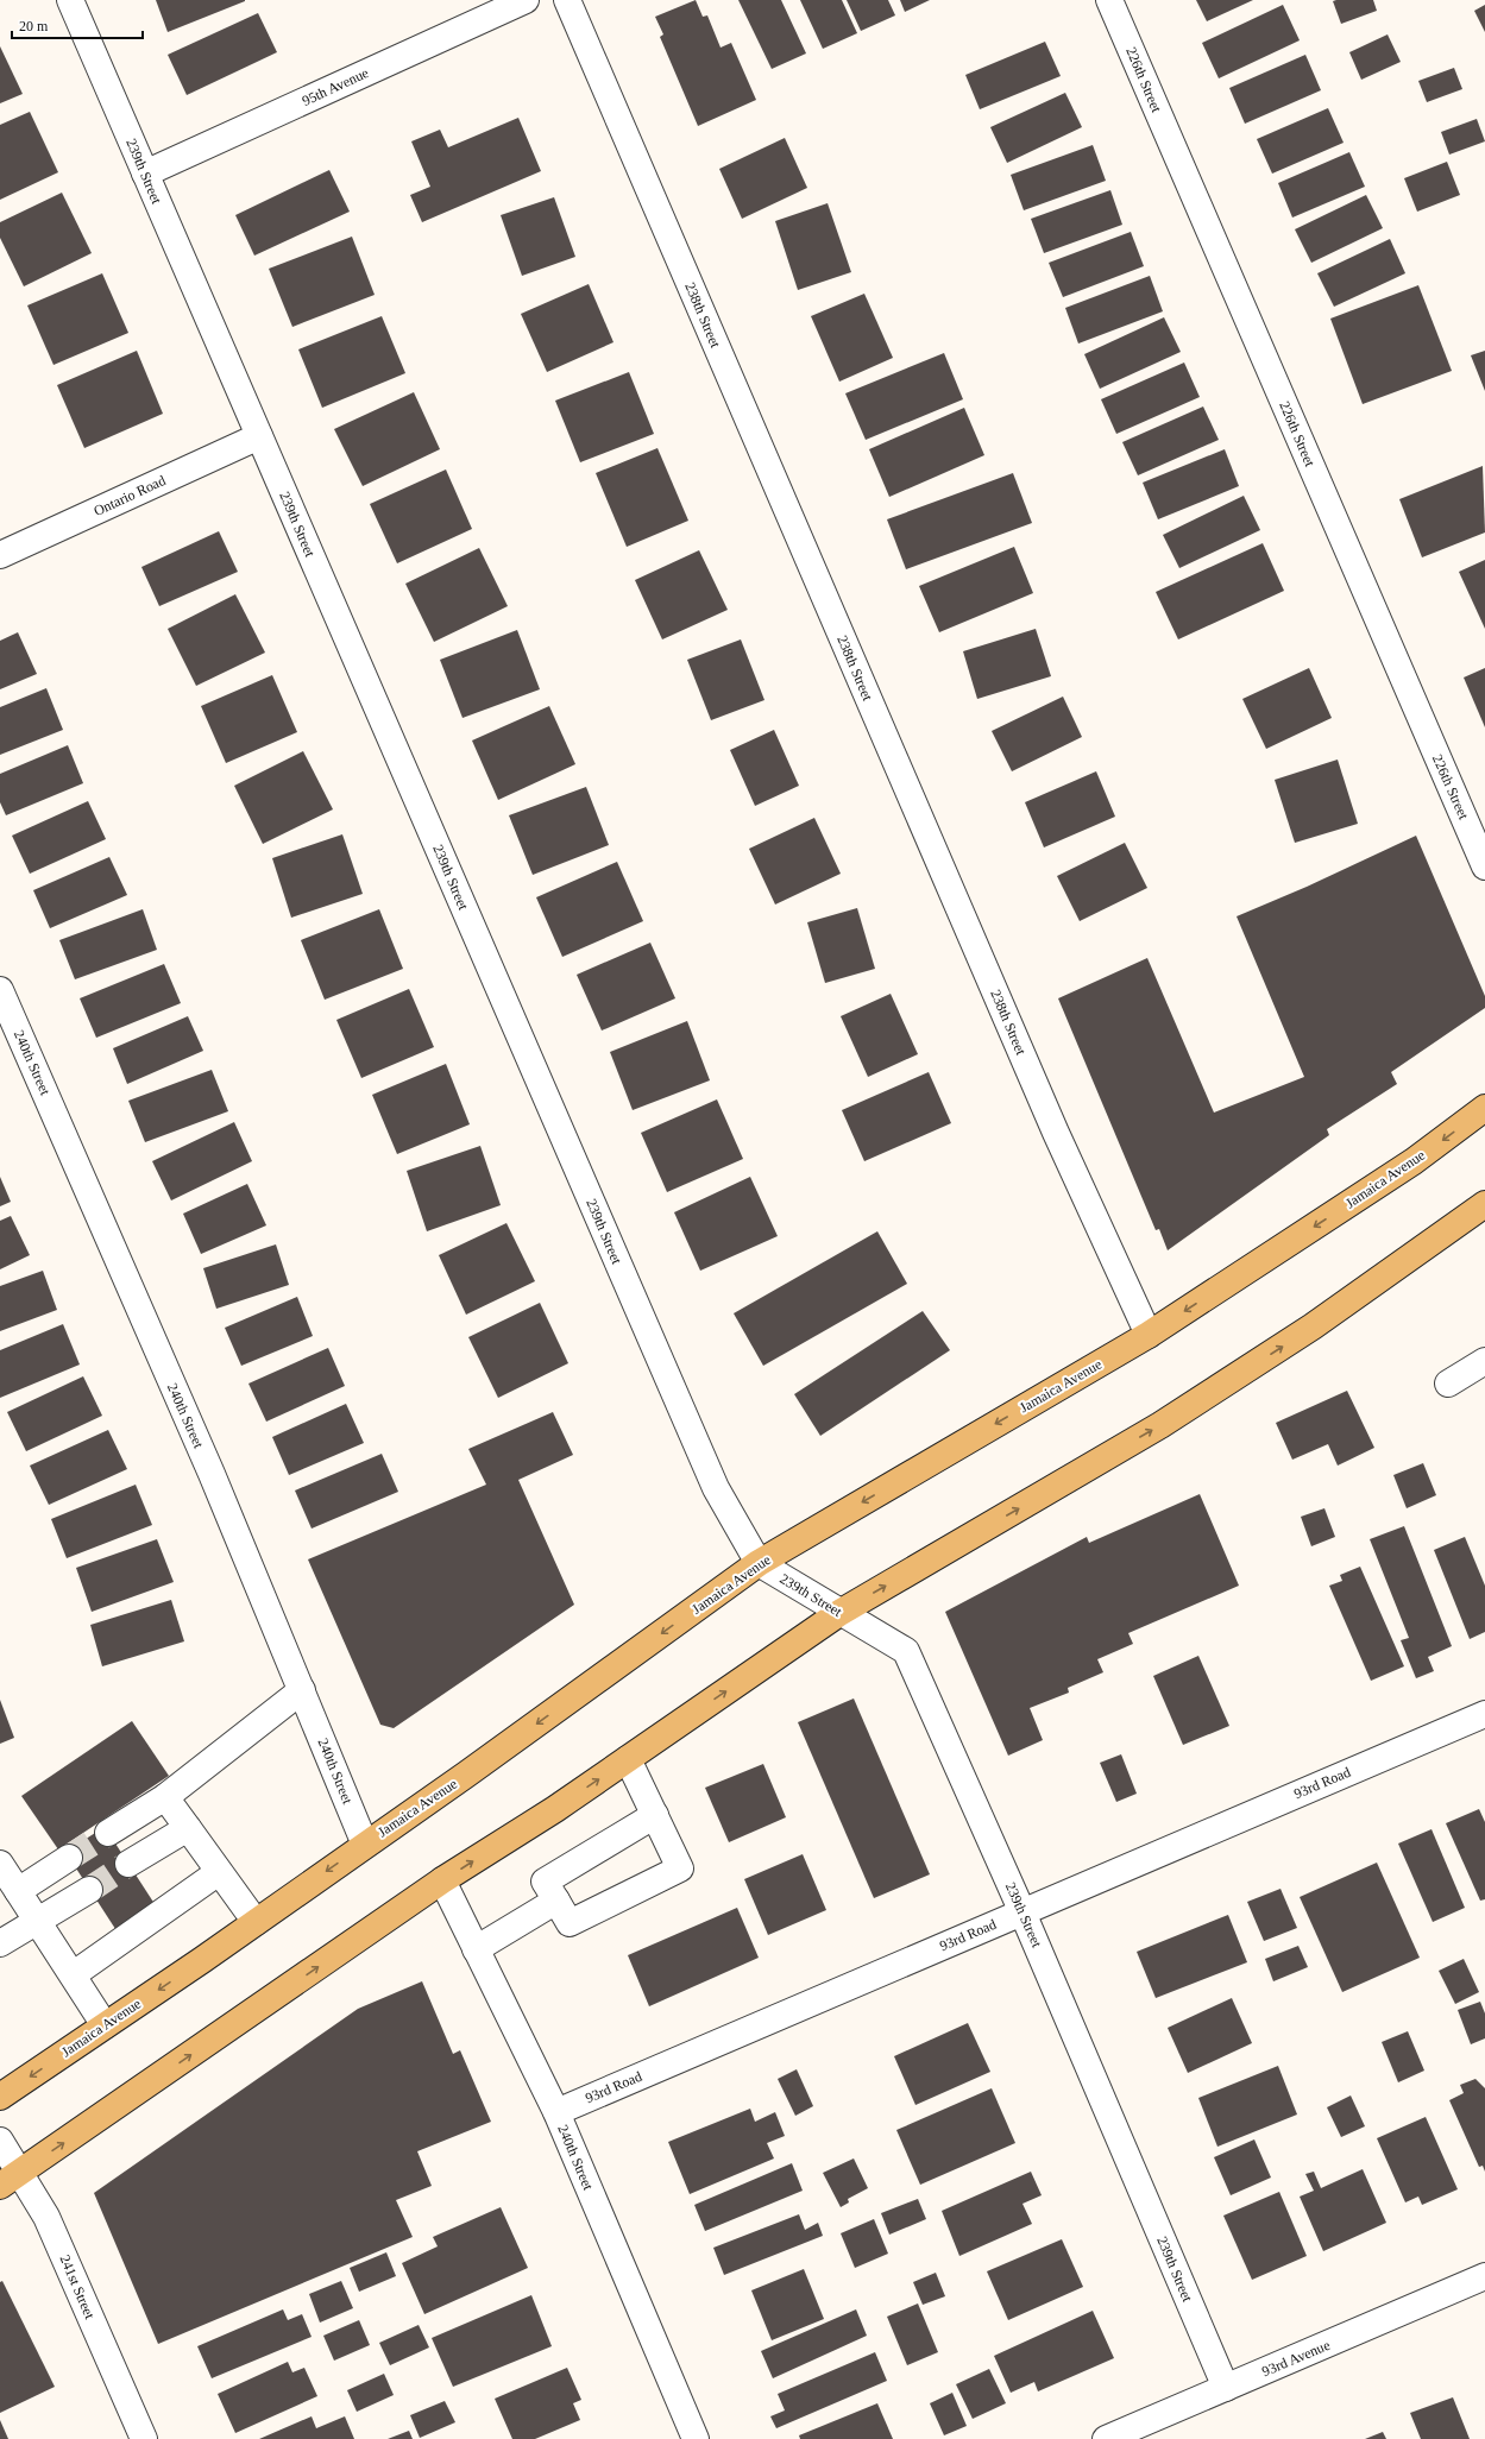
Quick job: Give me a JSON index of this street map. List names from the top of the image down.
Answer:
{
  "streets": {
    "main road": ["Jamaica Avenue"],
    "street": [
      "226th Street",
      "95th Avenue",
      "239th Street",
      "238th Street",
      "Ontario Road",
      "240th Street",
      "93rd Road",
      "241st Street",
      "93rd Avenue"
    ]
  },
  "crossings": [
    ["95th Avenue", "239th Street"],
    ["239th Street", "Ontario Road"],
    ["239th Street", "Jamaica Avenue"],
    ["239th Street", "93rd Road"],
    ["239th Street", "93rd Avenue"],
    ["238th Street", "Jamaica Avenue"],
    ["240th Street", "Jamaica Avenue"],
    ["240th Street", "93rd Road"]
  ],
  "scale_bar": "20 m"
}
